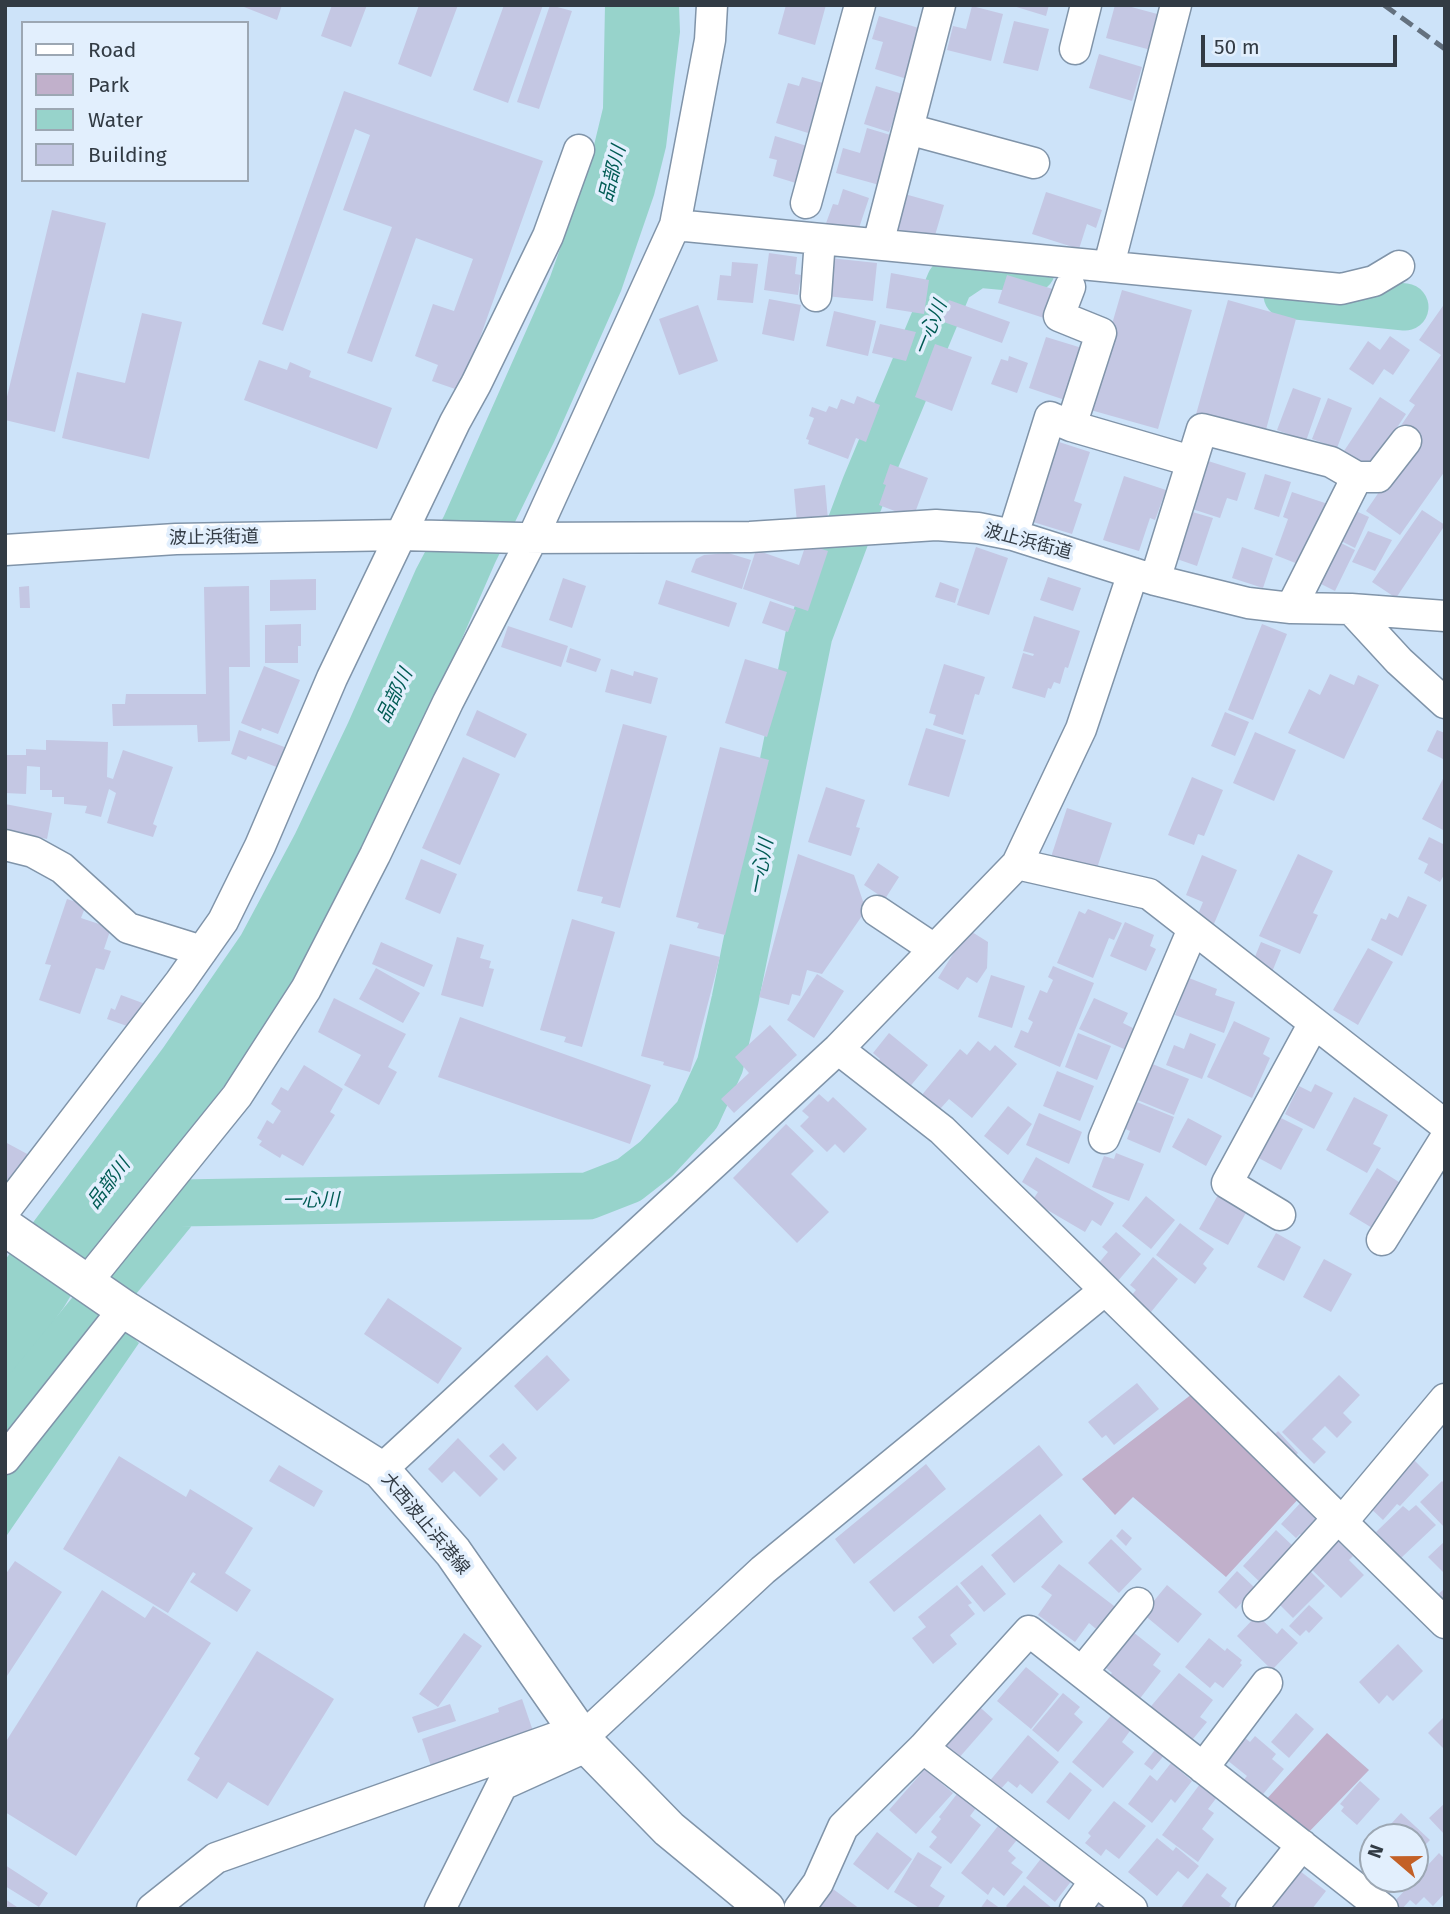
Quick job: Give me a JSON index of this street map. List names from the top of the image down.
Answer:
{
  "streets": {
    "main road": ["大西波止浜港線"],
    "street": ["波止浜街道"]
  },
  "water": ["品部川", "一心川"],
  "legend": [
    "Road",
    "Park",
    "Water",
    "Building"
  ],
  "scale_bar": "50 m",
  "north": "left"
}
